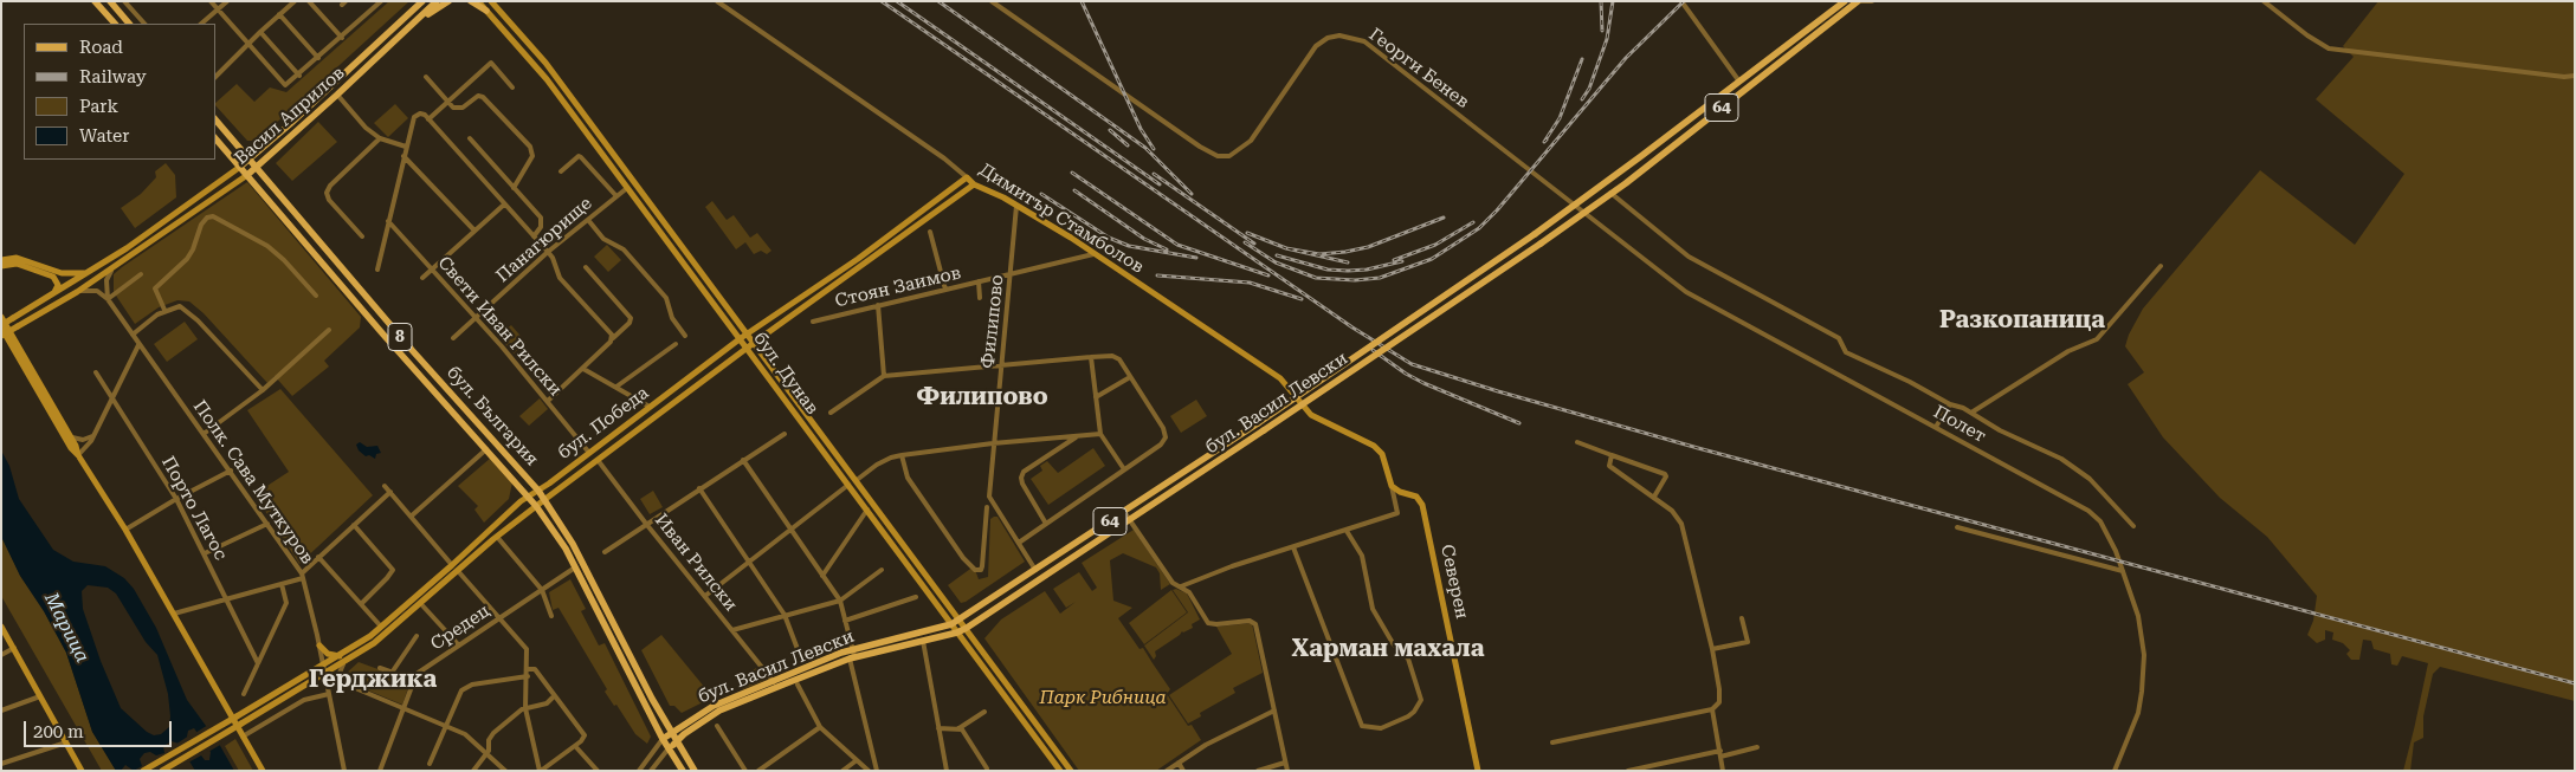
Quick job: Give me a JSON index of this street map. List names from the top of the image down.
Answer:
{
  "streets": {
    "main road": [
      "64",
      "Васил Априлов",
      "Димитър Стамболов",
      "8",
      "бул. Дунав",
      "бул. Васил Левски",
      "бул. България",
      "бул. Победа",
      "Северен"
    ],
    "street": [
      "Георги Бенев",
      "Панагюрище",
      "Стоян Заимов",
      "Филипово",
      "Свети Иван Рилски",
      "Полет",
      "Полк. Сава Муткуров",
      "Порто Лагос",
      "Иван Рилски",
      "Средец"
    ]
  },
  "crossings": [
    ["Георги Бенев", "бул. Васил Левски"],
    ["Георги Бенев", "Полет"],
    ["Васил Априлов", "бул. България"],
    ["Димитър Стамболов", "Стоян Заимов"],
    ["Димитър Стамболов", "Филипово"],
    ["Димитър Стамболов", "бул. Победа"],
    ["Димитър Стамболов", "Северен"],
    ["Панагюрище", "Свети Иван Рилски"],
    ["Панагюрище", "бул. Дунав"],
    ["Стоян Заимов", "Филипово"],
    ["Филипово", "бул. Васил Левски"],
    ["Свети Иван Рилски", "бул. Победа"],
    ["бул. Дунав", "бул. Васил Левски"],
    ["бул. Дунав", "бул. Победа"],
    ["бул. Васил Левски", "бул. България"],
    ["бул. Васил Левски", "Полет"],
    ["бул. Васил Левски", "Иван Рилски"],
    ["бул. България", "бул. Победа"],
    ["бул. България", "Средец"],
    ["бул. Победа", "Полк. Сава Муткуров"],
    ["бул. Победа", "Иван Рилски"]
  ],
  "districts": [
    "Разкопаница",
    "Филипово",
    "Харман махала",
    "Герджика"
  ],
  "water": ["Марица"],
  "parks": ["Парк Рибница"],
  "legend": [
    "Road",
    "Railway",
    "Park",
    "Water"
  ],
  "scale_bar": "200 m"
}
